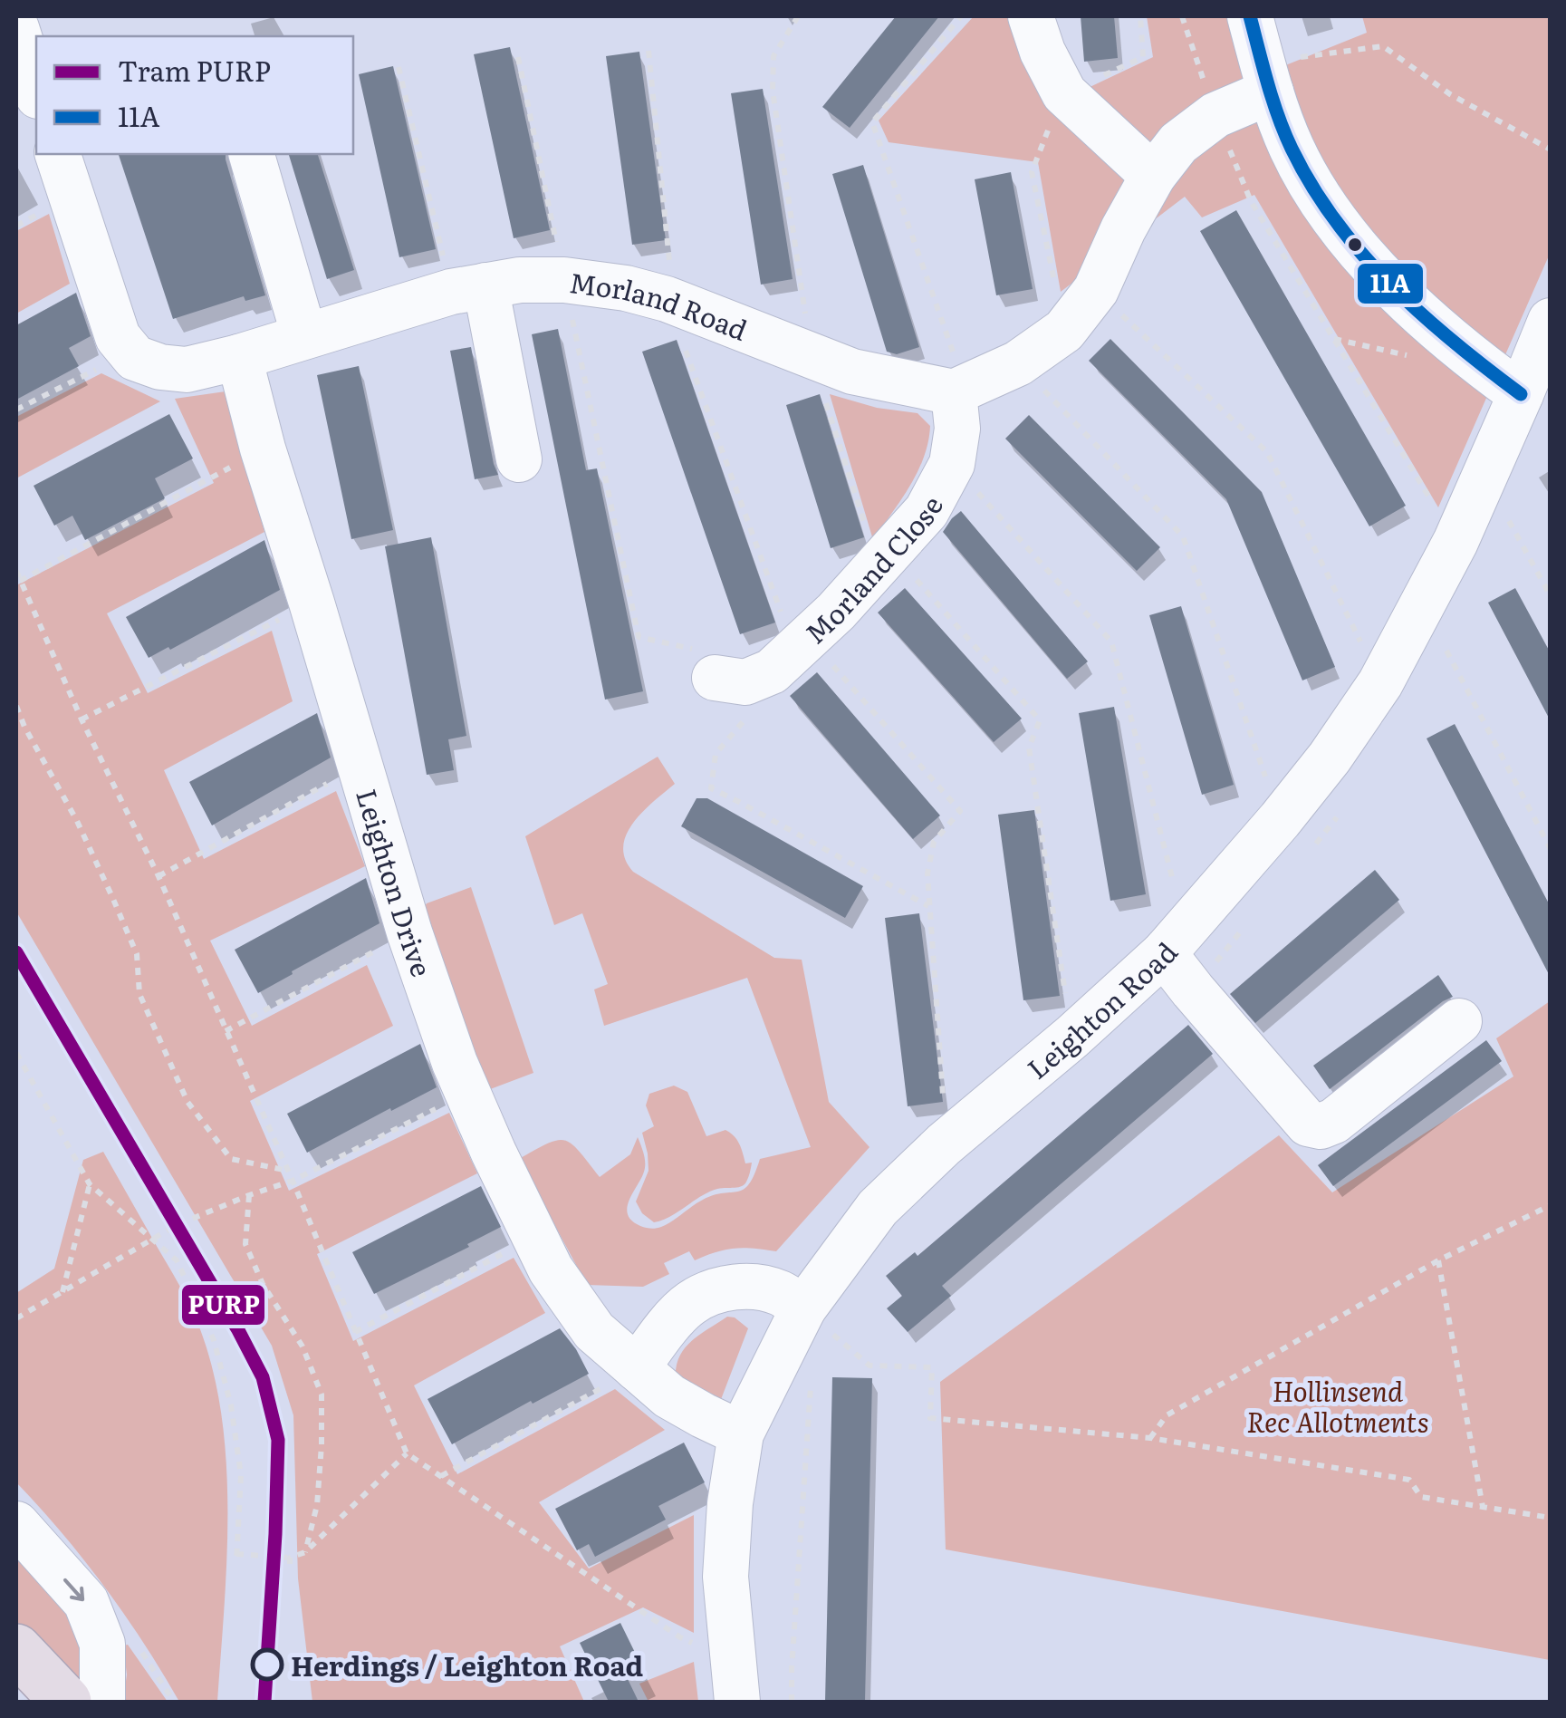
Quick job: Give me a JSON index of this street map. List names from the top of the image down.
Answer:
{
  "streets": {
    "street": [
      "Morland Road",
      "Morland Close",
      "Leighton Drive",
      "Leighton Road"
    ]
  },
  "crossings": [
    ["Morland Road", "Morland Close"],
    ["Morland Road", "Leighton Drive"],
    ["Leighton Drive", "Leighton Road"]
  ],
  "parks": ["Hollinsend Rec Allotments"],
  "places": ["Herdings / Leighton Road"],
  "lines": ["transit line 11A", "tram line PURP"],
  "legend": ["Tram PURP", "11A"]
}
